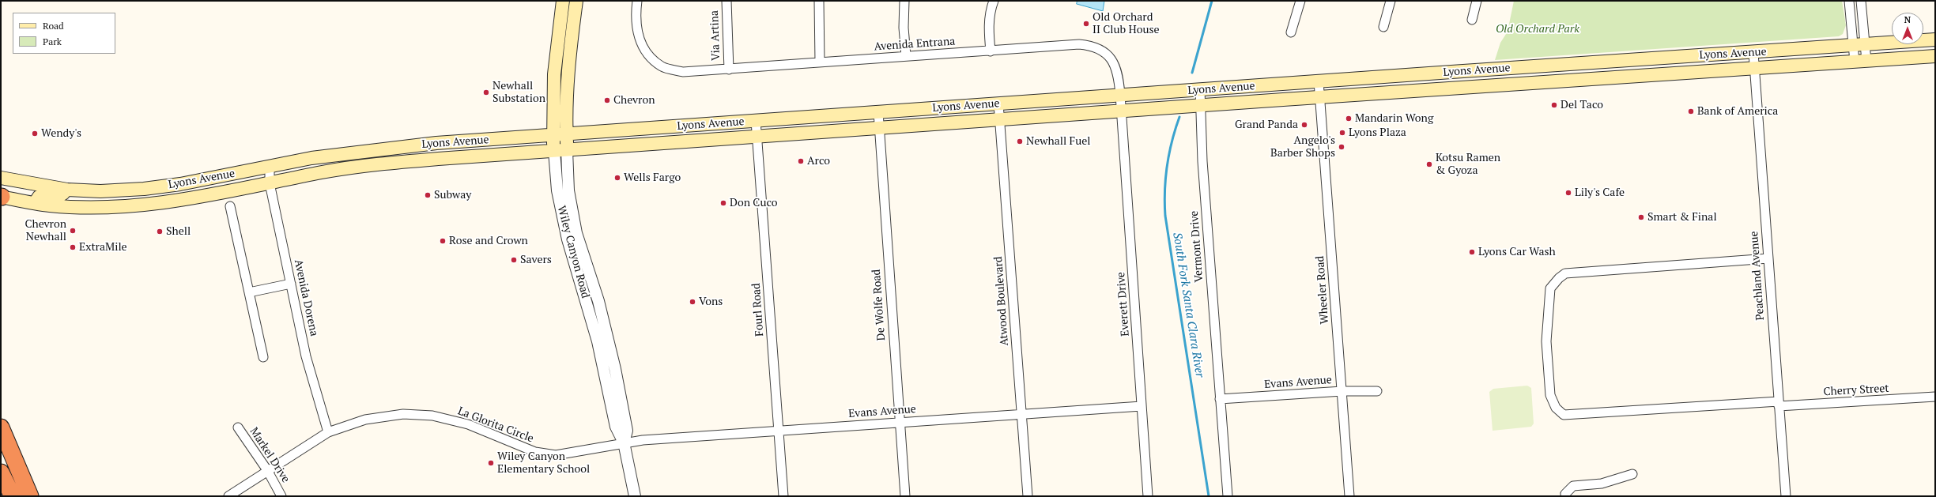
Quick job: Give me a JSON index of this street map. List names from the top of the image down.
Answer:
{
  "streets": {
    "main road": ["Lyons Avenue", "Wiley Canyon Road"],
    "street": [
      "Via Artina",
      "Avenida Entrana",
      "Vermont Drive",
      "Peachland Avenue",
      "Wheeler Road",
      "Avenida Dorena",
      "Atwood Boulevard",
      "Everett Drive",
      "De Wolfe Road",
      "Fourl Road",
      "Evans Avenue",
      "Cherry Street",
      "La Glorita Circle",
      "Markel Drive"
    ]
  },
  "crossings": [
    ["Via Artina", "Avenida Entrana"],
    ["Avenida Entrana", "Lyons Avenue"],
    ["Avenida Entrana", "Everett Drive"],
    ["Lyons Avenue", "Vermont Drive"],
    ["Lyons Avenue", "Wiley Canyon Road"],
    ["Lyons Avenue", "Peachland Avenue"],
    ["Lyons Avenue", "Wheeler Road"],
    ["Lyons Avenue", "Avenida Dorena"],
    ["Lyons Avenue", "Atwood Boulevard"],
    ["Lyons Avenue", "Everett Drive"],
    ["Lyons Avenue", "De Wolfe Road"],
    ["Lyons Avenue", "Fourl Road"],
    ["Vermont Drive", "Evans Avenue"],
    ["Wiley Canyon Road", "Evans Avenue"],
    ["Wiley Canyon Road", "La Glorita Circle"],
    ["Peachland Avenue", "Cherry Street"],
    ["Wheeler Road", "Evans Avenue"],
    ["Avenida Dorena", "La Glorita Circle"],
    ["Atwood Boulevard", "Evans Avenue"],
    ["Everett Drive", "Evans Avenue"],
    ["De Wolfe Road", "Evans Avenue"],
    ["Fourl Road", "Evans Avenue"],
    ["Evans Avenue", "La Glorita Circle"],
    ["La Glorita Circle", "Markel Drive"]
  ],
  "water": ["South Fork Santa Clara River"],
  "parks": ["Old Orchard Park"],
  "places": [
    "Old Orchard II Club House",
    "Newhall Substation",
    "Chevron",
    "Del Taco",
    "Bank of America",
    "Mandarin Wong",
    "Grand Panda",
    "Lyons Plaza",
    "Wendy's",
    "Newhall Fuel",
    "Angelo's Barber Shops",
    "Arco",
    "Kotsu Ramen & Gyoza",
    "Wells Fargo",
    "Lily's Cafe",
    "Subway",
    "Don Cuco",
    "Smart & Final",
    "Chevron Newhall",
    "Shell",
    "Rose and Crown",
    "ExtraMile",
    "Lyons Car Wash",
    "Savers",
    "Vons",
    "Wiley Canyon Elementary School"
  ],
  "legend": ["Road", "Park"],
  "north": "top"
}
